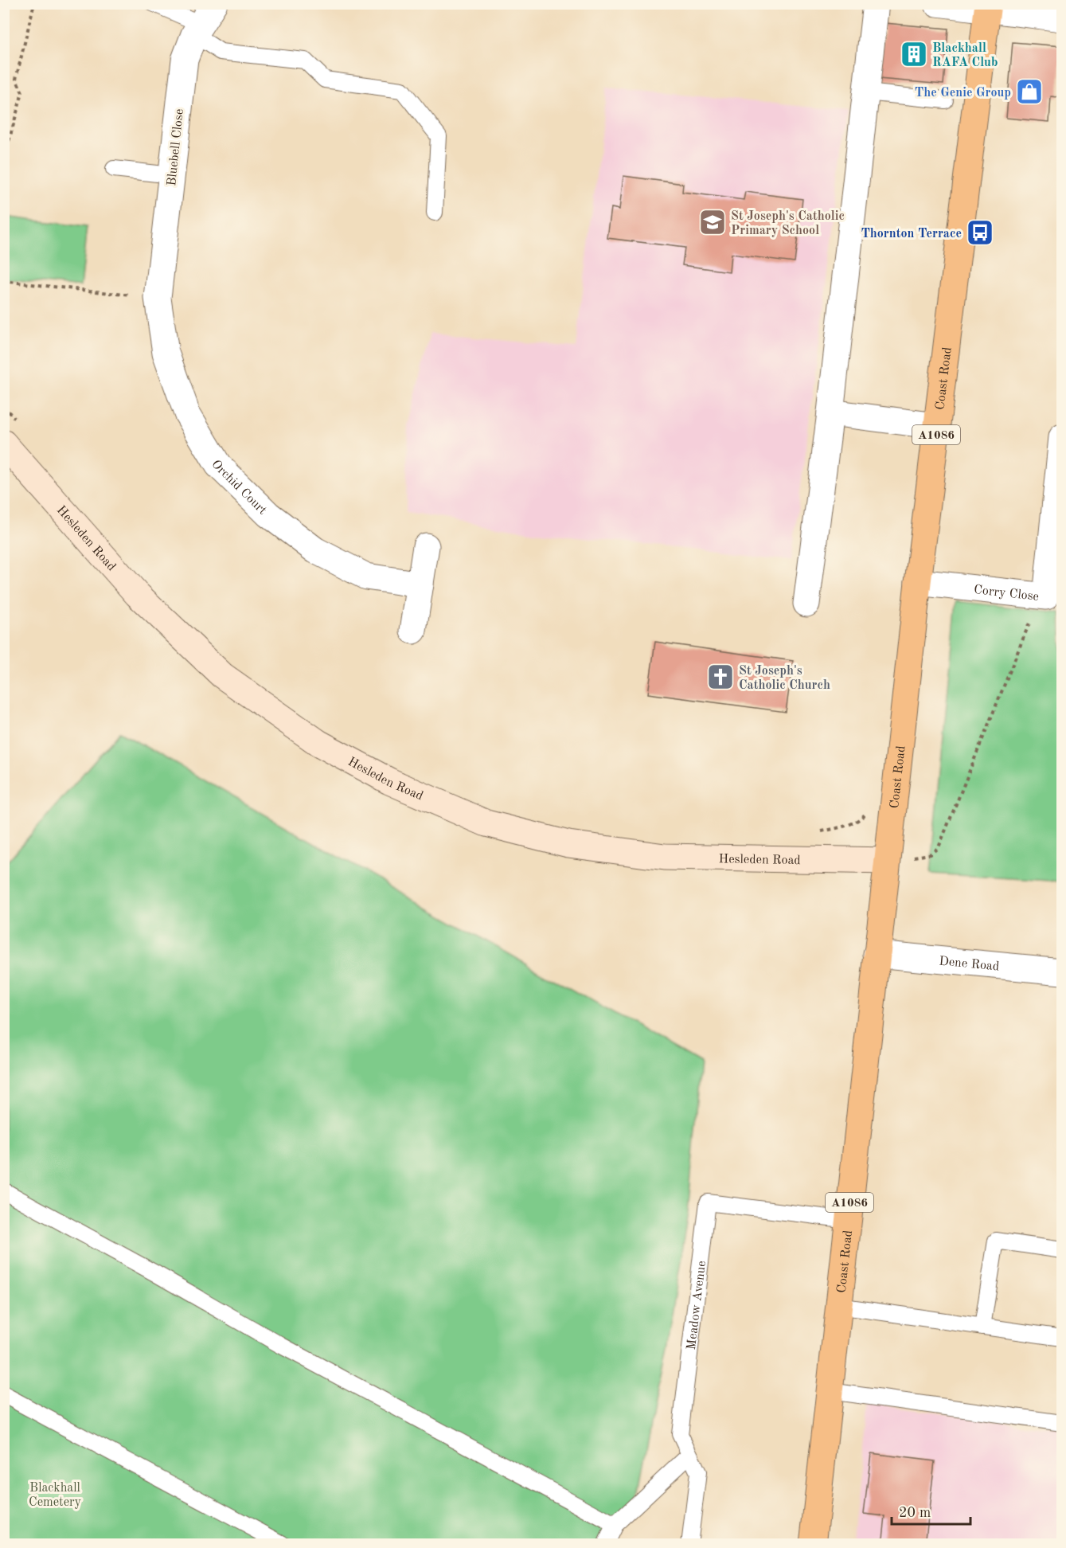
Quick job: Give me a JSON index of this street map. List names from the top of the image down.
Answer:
{
  "streets": {
    "main road": ["Coast Road", "A1086", "Hesleden Road"],
    "street": [
      "Bluebell Close",
      "Orchid Court",
      "Corry Close",
      "Dene Road"
    ],
    "lane": ["Meadow Avenue"]
  },
  "crossings": [
    ["Bluebell Close", "Orchid Court"],
    ["Coast Road", "Hesleden Road"],
    ["Coast Road", "Corry Close"],
    ["Coast Road", "Dene Road"],
    ["Coast Road", "Meadow Avenue"]
  ],
  "parks": ["Blackhall Cemetery"],
  "places": {
    "building": ["Blackhall RAFA Club"],
    "shop": ["The Genie Group"],
    "school or university": ["St Joseph's Catholic Primary School"],
    "bus stop": ["Thornton Terrace"],
    "church": ["St Joseph's Catholic Church"]
  },
  "scale_bar": "20 m"
}
